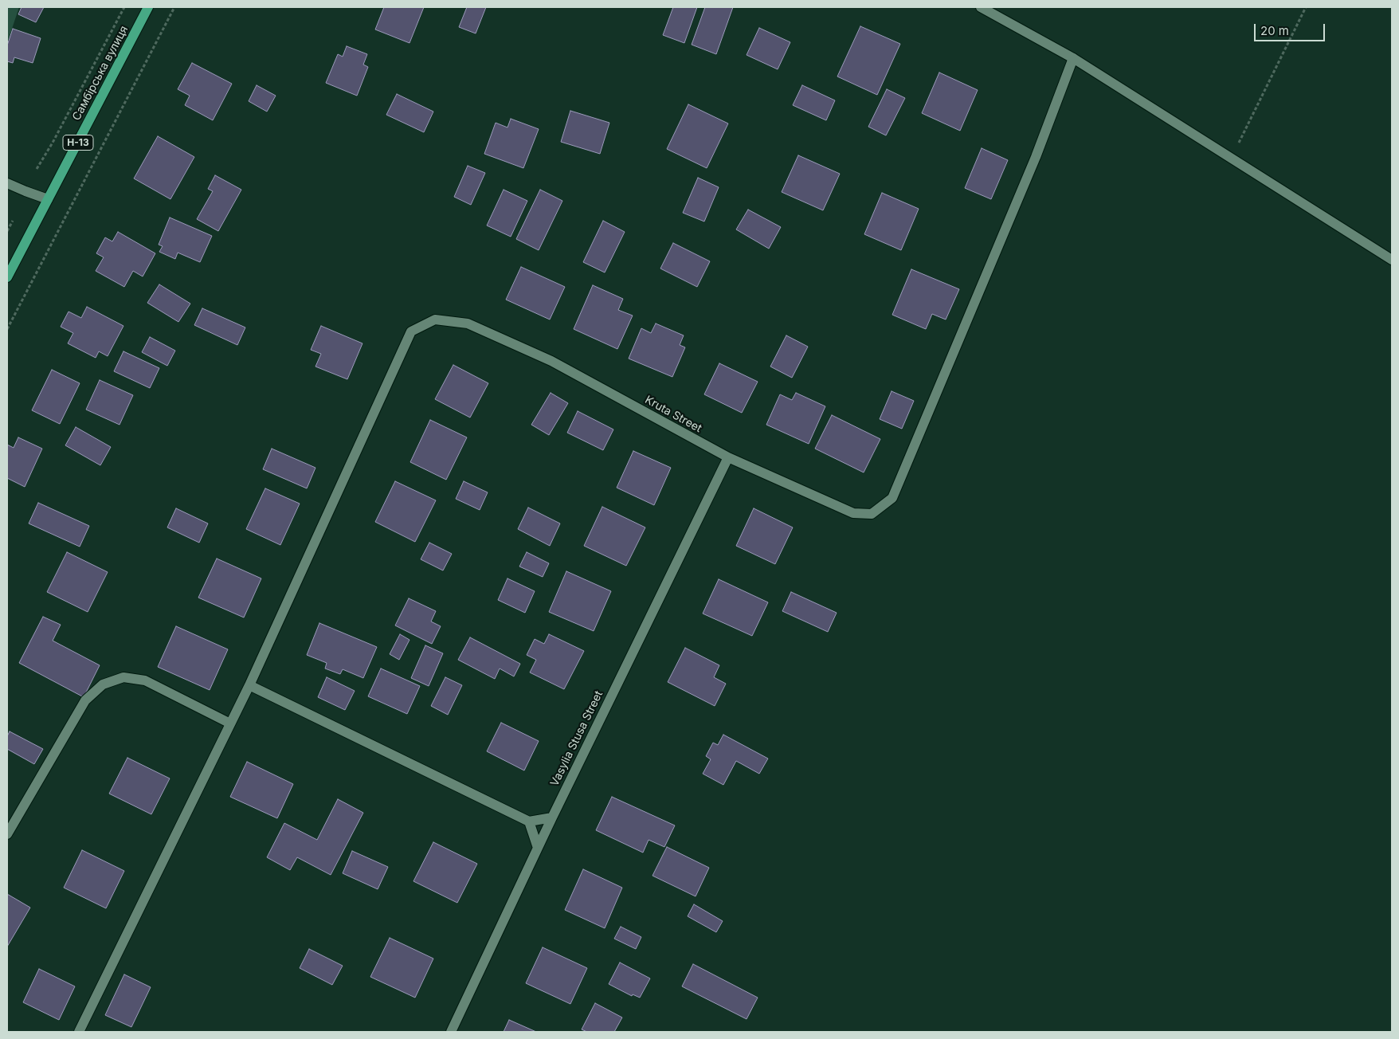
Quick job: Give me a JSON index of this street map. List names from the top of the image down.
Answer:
{
  "streets": {
    "main road": ["Самбірська вулиця", "Н-13"],
    "street": ["Kruta Street", "Vasylia Stusa Street"]
  },
  "crossings": [
    ["Kruta Street", "Vasylia Stusa Street"]
  ],
  "scale_bar": "20 m"
}
